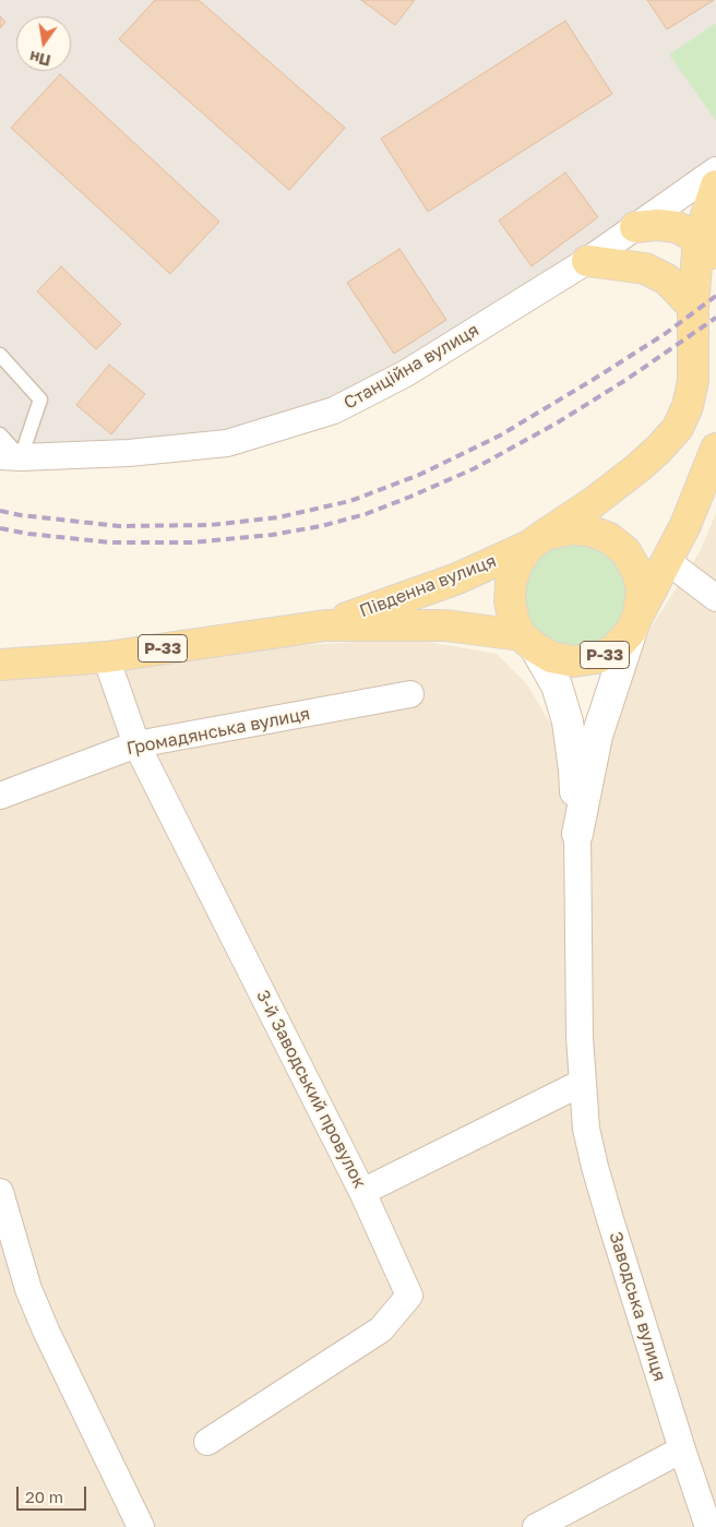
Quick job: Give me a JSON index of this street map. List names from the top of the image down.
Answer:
{
  "streets": {
    "main road": ["Південна вулиця", "Р-33", "Заводська вулиця"],
    "street": ["Станційна вулиця", "Громадянська вулиця", "3-й Заводський провулок"]
  },
  "crossings": [
    ["Південна вулиця", "Р-33"],
    ["Південна вулиця", "3-й Заводський провулок"],
    ["Південна вулиця", "Заводська вулиця"],
    ["Р-33", "Заводська вулиця"],
    ["Громадянська вулиця", "3-й Заводський провулок"]
  ],
  "scale_bar": "20 m",
  "north": "bottom"
}
